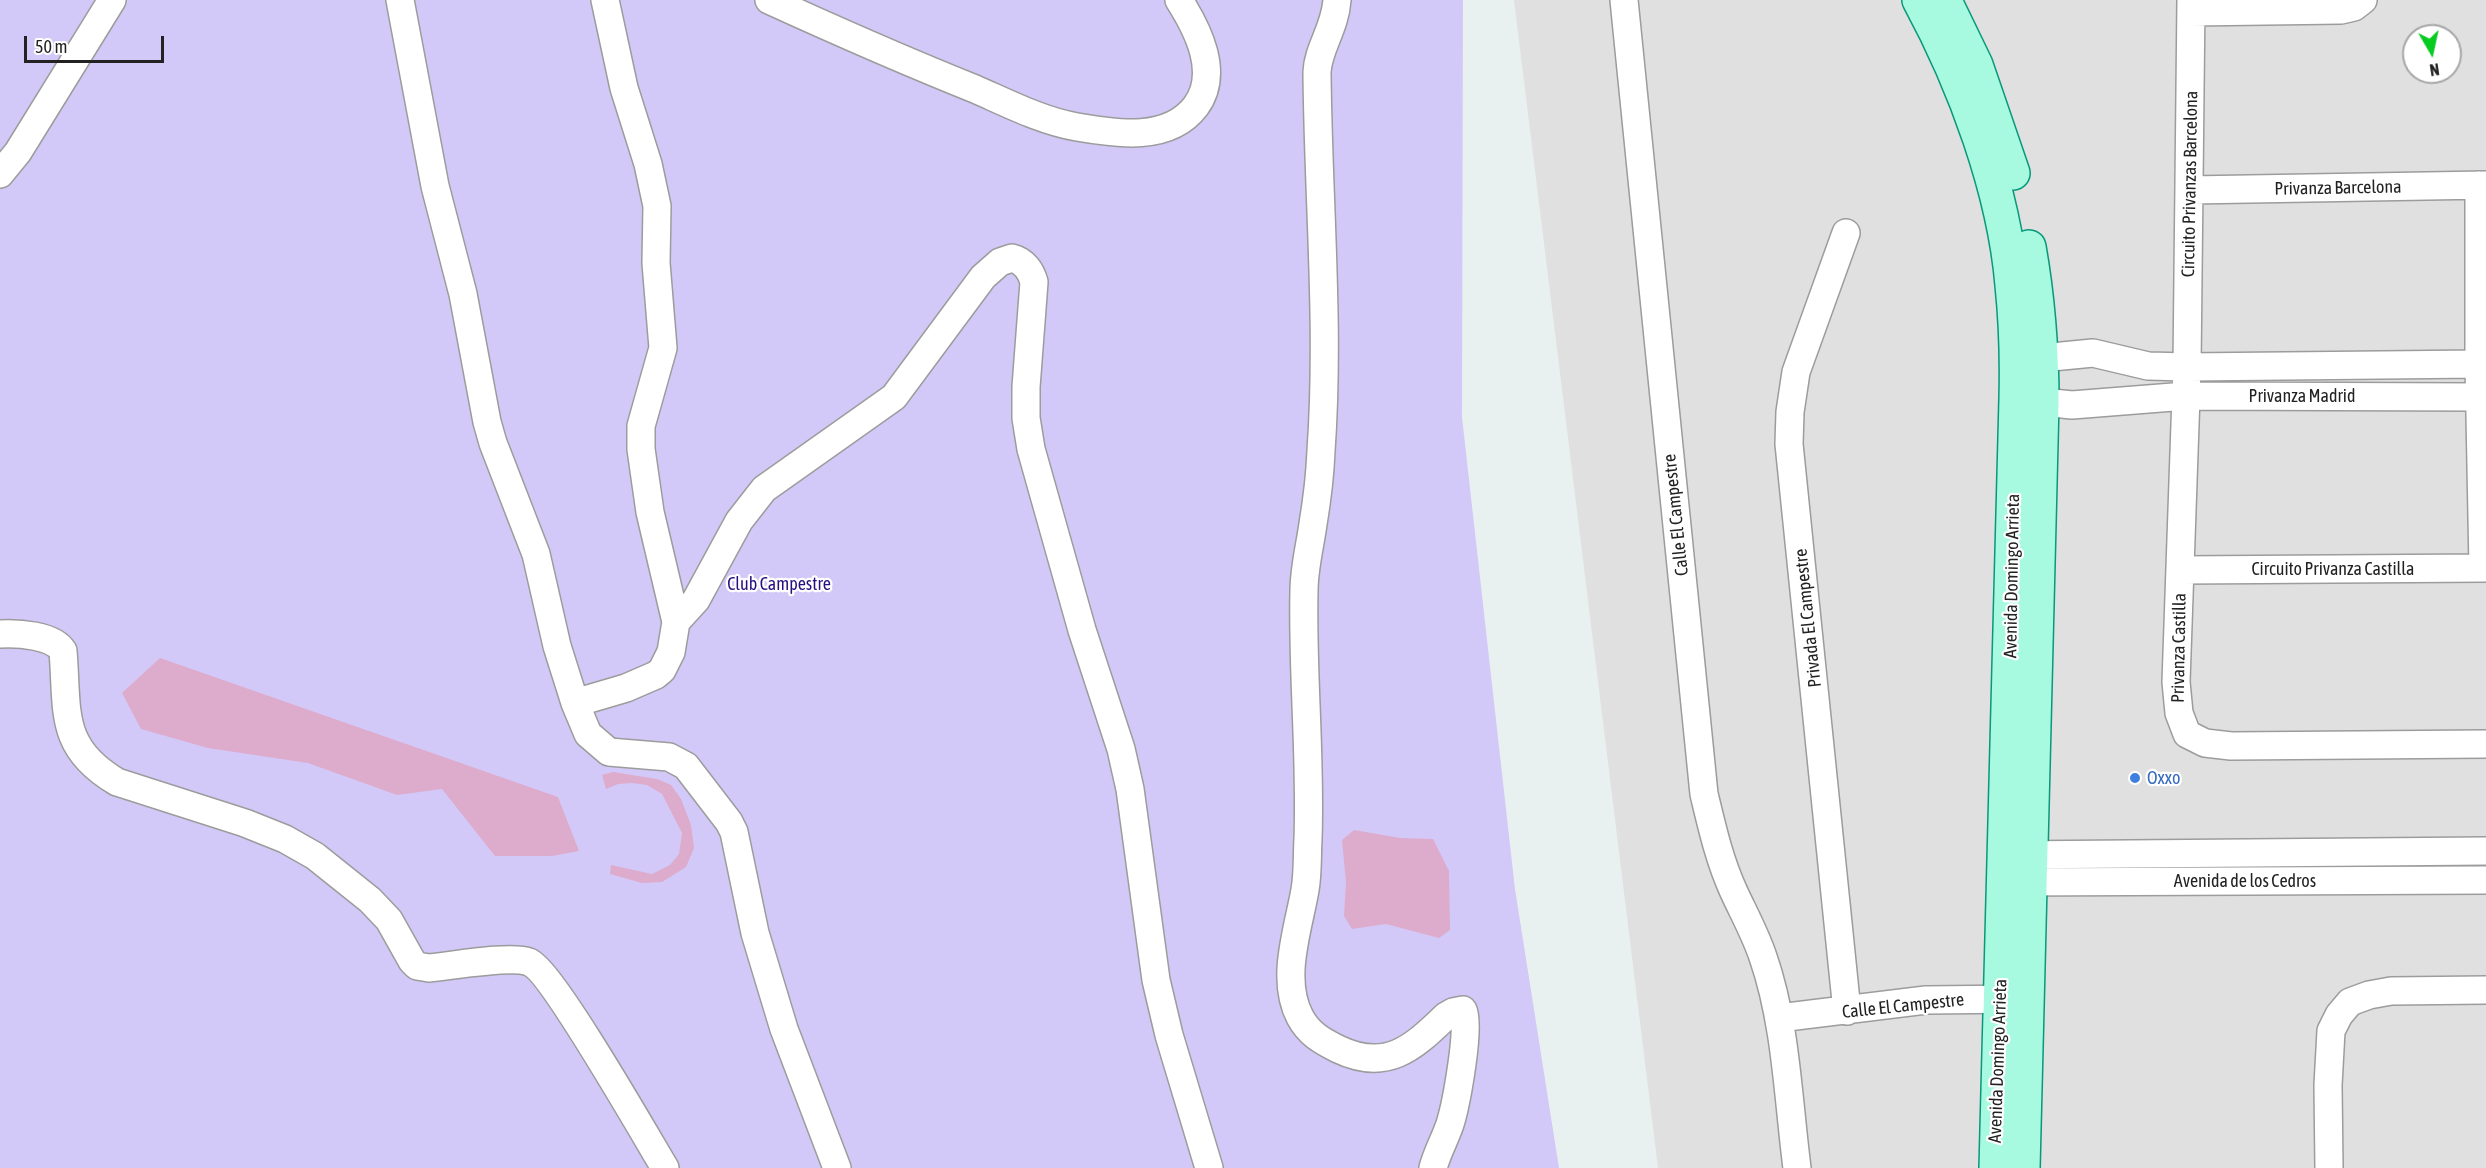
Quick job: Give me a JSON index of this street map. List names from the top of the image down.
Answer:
{
  "streets": {
    "main road": ["Avenida Domingo Arrieta"],
    "street": [
      "Circuito Privanzas Barcelona",
      "Privanza Barcelona",
      "Privanza Madrid",
      "Calle El Campestre",
      "Circuito Privanza Castilla",
      "Privada El Campestre",
      "Privanza Castilla",
      "Avenida de los Cedros"
    ]
  },
  "crossings": [
    ["Circuito Privanzas Barcelona", "Privanza Barcelona"],
    ["Circuito Privanzas Barcelona", "Privanza Madrid"],
    ["Circuito Privanzas Barcelona", "Privanza Castilla"],
    ["Privanza Madrid", "Avenida Domingo Arrieta"],
    ["Privanza Madrid", "Privanza Castilla"],
    ["Calle El Campestre", "Avenida Domingo Arrieta"],
    ["Calle El Campestre", "Privada El Campestre"],
    ["Circuito Privanza Castilla", "Privanza Castilla"],
    ["Avenida Domingo Arrieta", "Avenida de los Cedros"]
  ],
  "parks": ["Club Campestre"],
  "places": ["Oxxo"],
  "scale_bar": "50 m",
  "north": "bottom"
}
